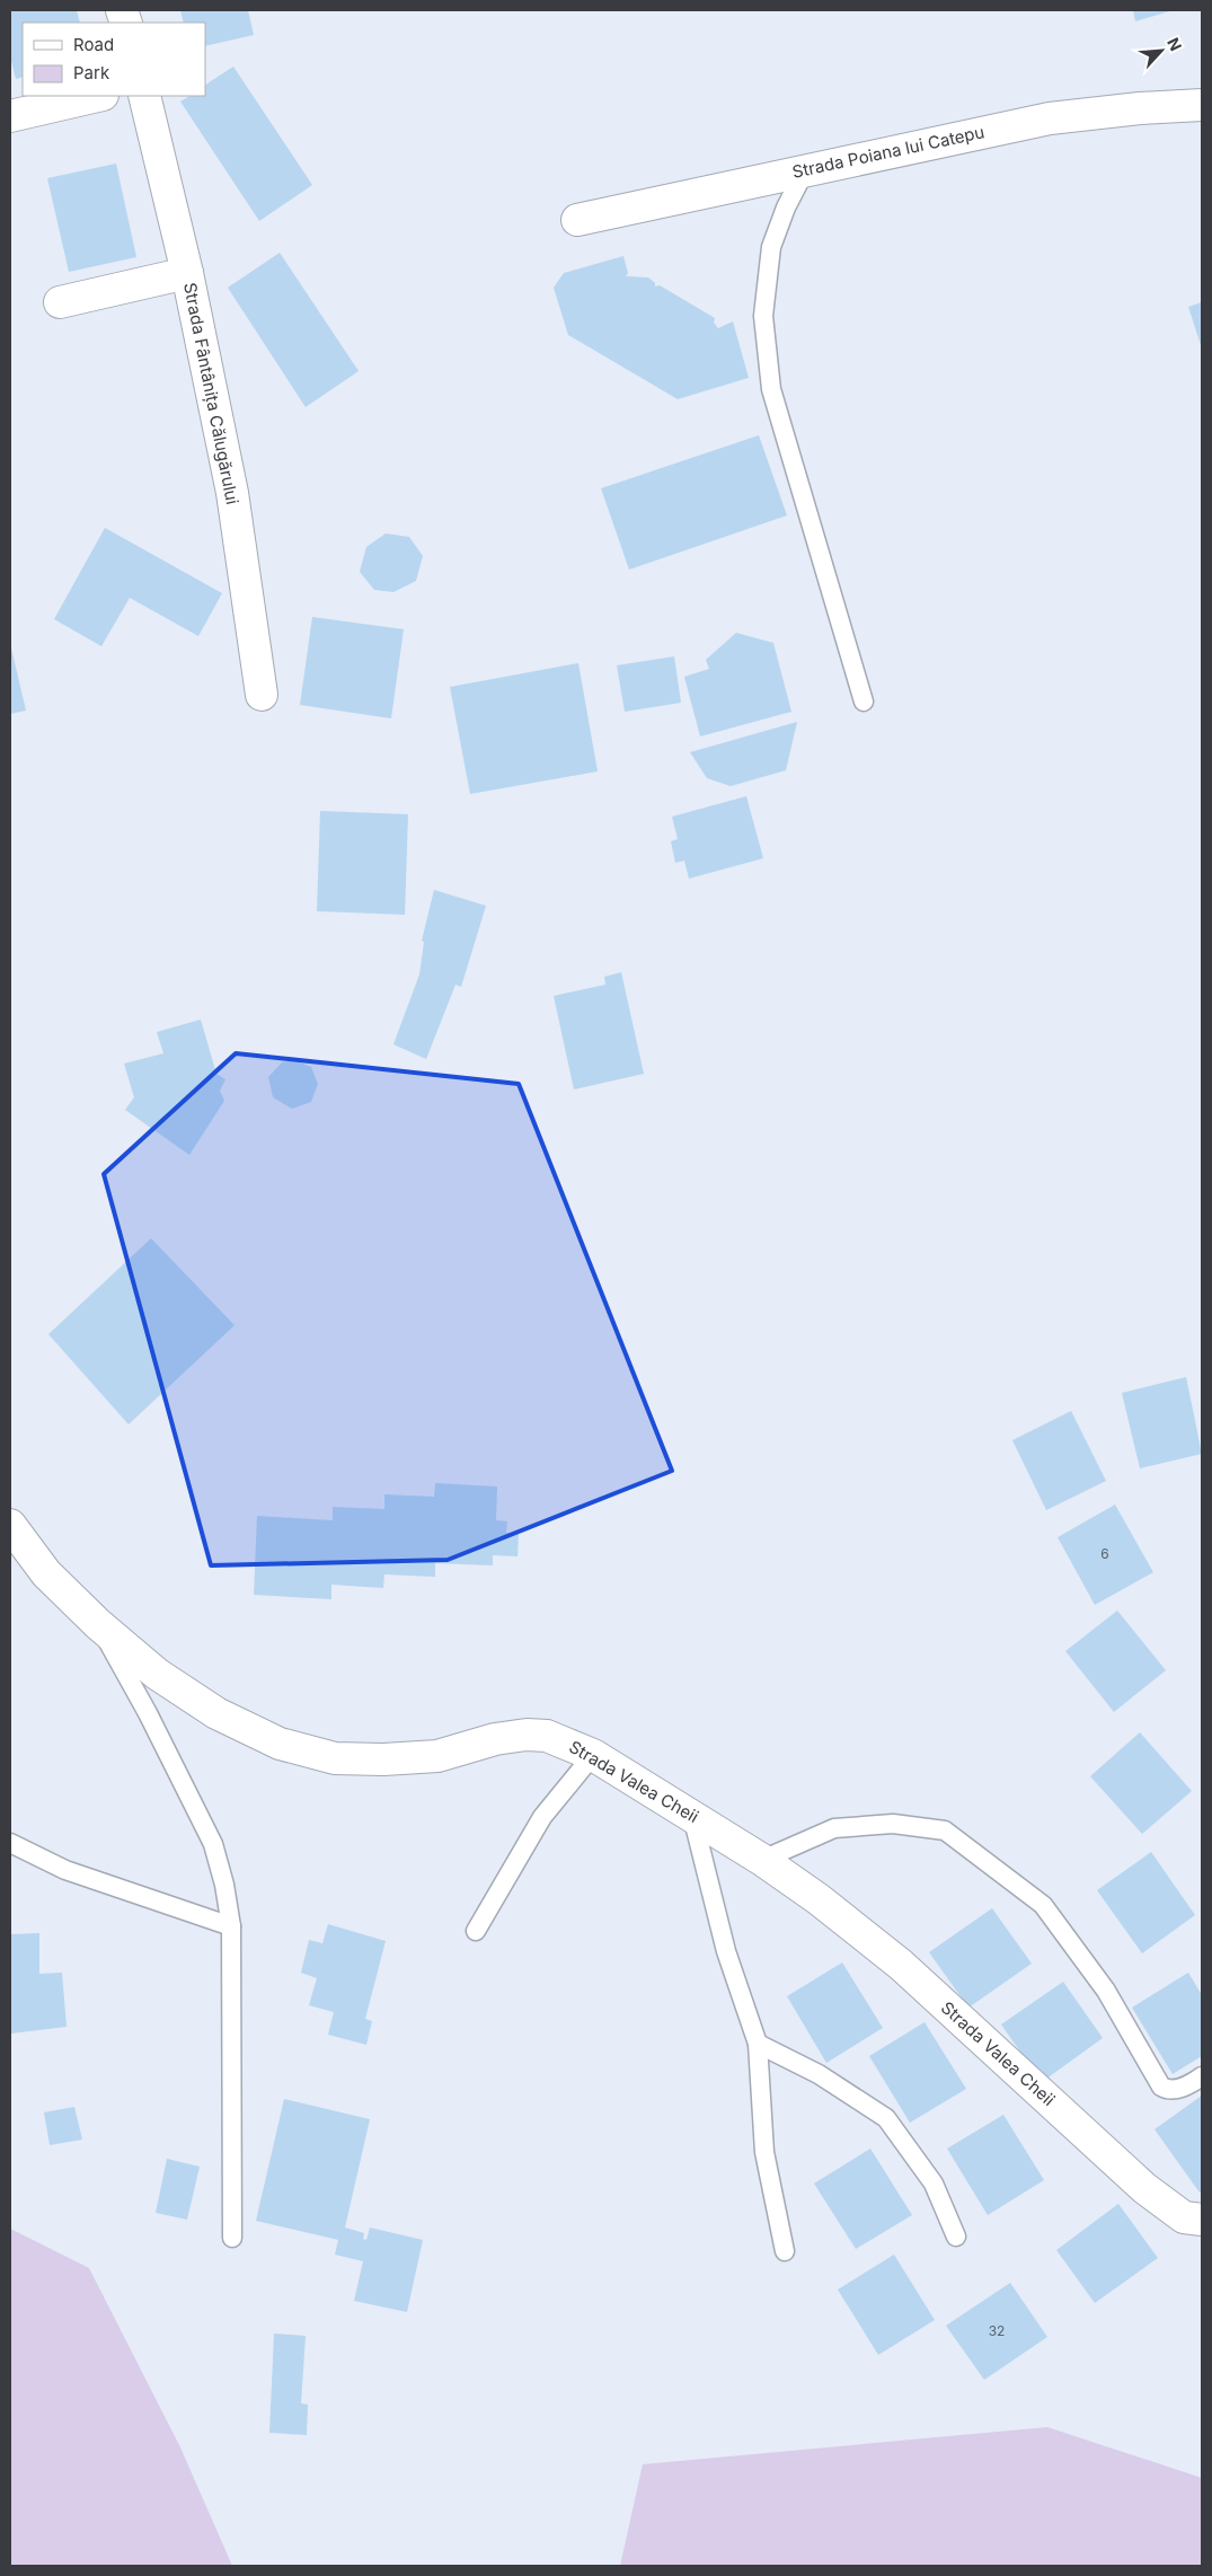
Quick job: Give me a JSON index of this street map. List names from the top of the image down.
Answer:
{
  "streets": {
    "street": ["Strada Poiana lui Catepu", "Strada Fântânița Călugărului", "Strada Valea Cheii"]
  },
  "house_numbers": ["6", "32"],
  "legend": ["Road", "Park"],
  "north": "top right"
}
